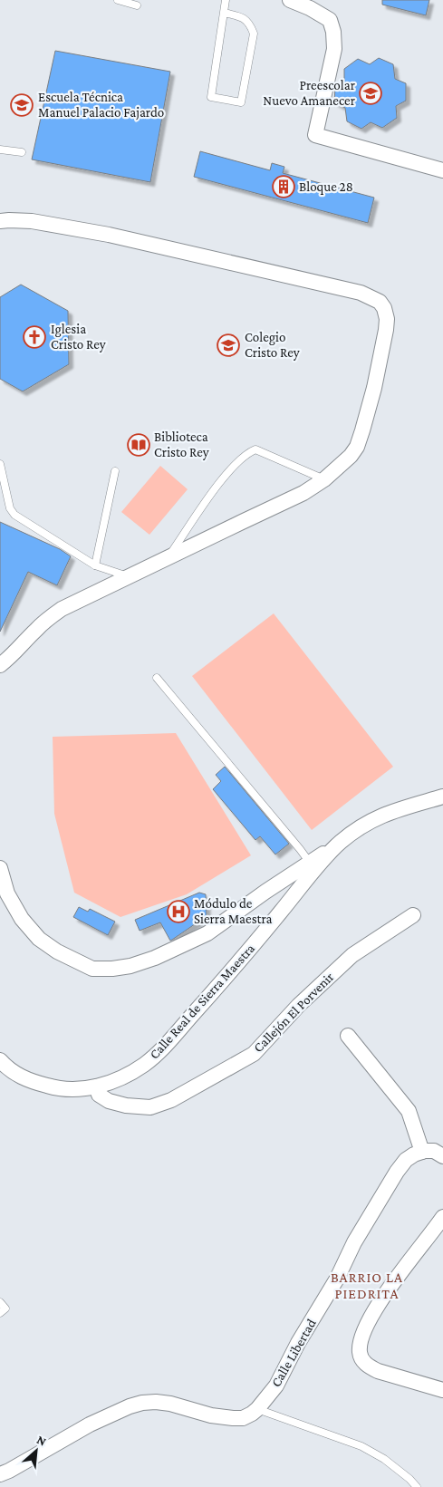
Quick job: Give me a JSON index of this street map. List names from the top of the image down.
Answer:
{
  "streets": {
    "street": ["Calle Real de Sierra Maestra", "Callejón El Porvenir", "Calle Libertad"]
  },
  "crossings": [
    ["Calle Real de Sierra Maestra", "Callejón El Porvenir"]
  ],
  "districts": ["BARRIO LA PIEDRITA"],
  "places": {
    "school or university": ["Preescolar Nuevo Amanecer", "Escuela Técnica Manuel Palacio Fajardo", "Colegio Cristo Rey"],
    "building": ["Bloque 28"],
    "church": ["Iglesia Cristo Rey"],
    "library": ["Biblioteca Cristo Rey"],
    "hospital": ["Módulo de Sierra Maestra"]
  },
  "north": "top right"
}
